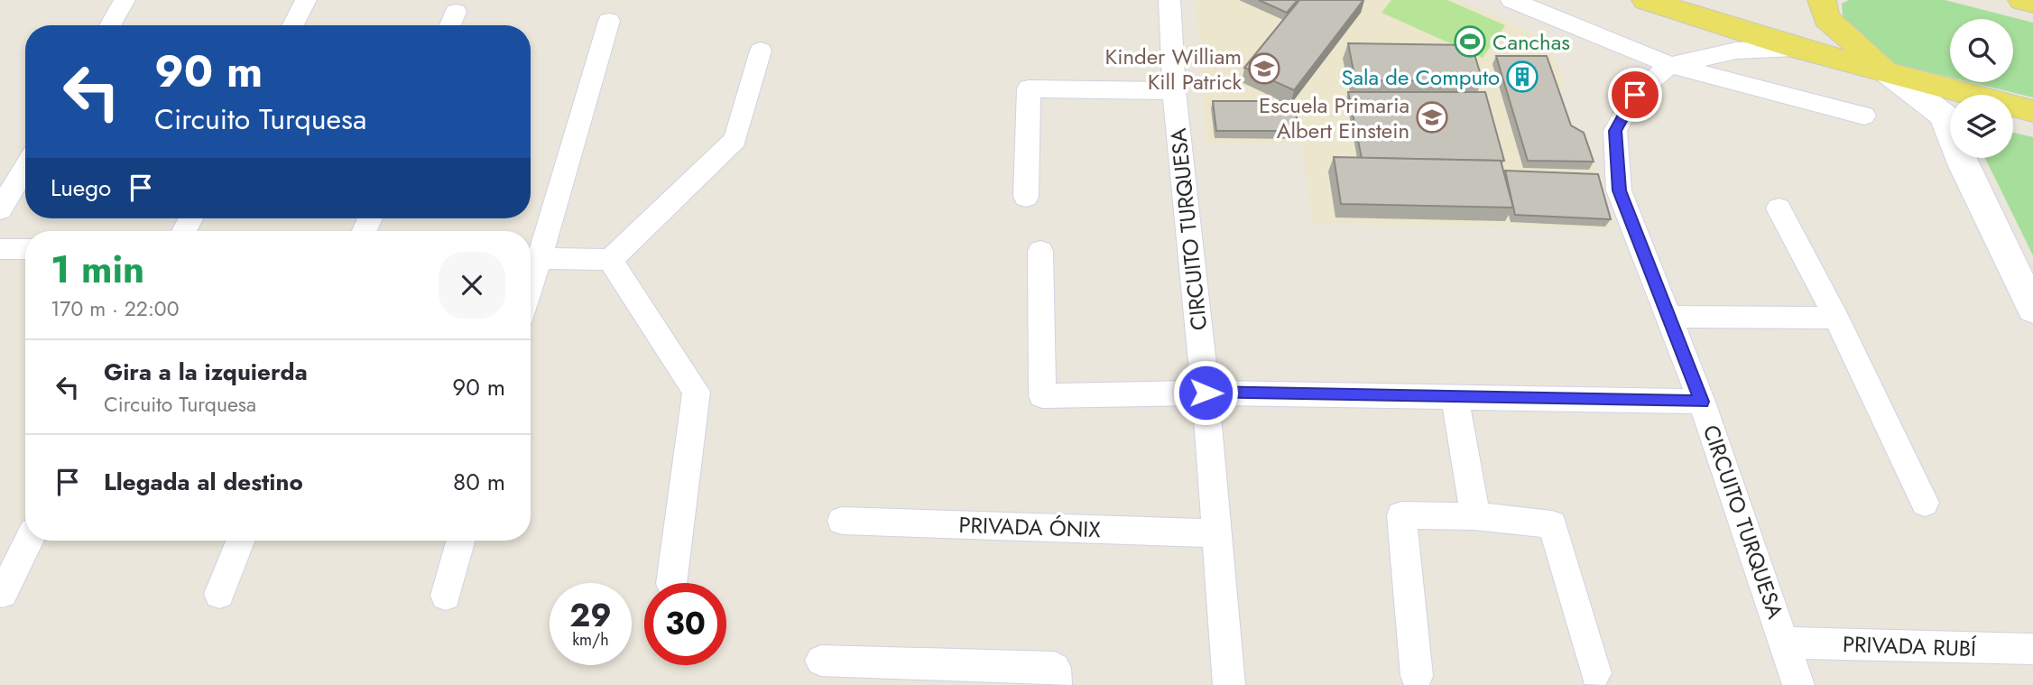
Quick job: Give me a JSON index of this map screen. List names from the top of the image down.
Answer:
{
  "streets": {
    "street": ["CIRCUITO TURQUESA", "PRIVADA ÓNIX", "PRIVADA RUBÍ"]
  },
  "crossings": [
    ["CIRCUITO TURQUESA", "PRIVADA ÓNIX"],
    ["CIRCUITO TURQUESA", "PRIVADA RUBÍ"]
  ],
  "places": {
    "sports": ["Canchas"],
    "school or university": ["Kinder William Kill Patrick", "Escuela Primaria Albert Einstein"],
    "building": ["Sala de Computo"]
  },
  "page": {
    "turn": ["90 m", "Circuito Turquesa"],
    "then": "Luego",
    "heading": ["1 min", "170 m · 22:00"],
    "list": [
      {
        "name": "Gira a la izquierda",
        "note": "Circuito Turquesa",
        "value": "90 m"
      },
      {
        "name": "Llegada al destino",
        "value": "80 m"
      }
    ],
    "speed": "29 km/h",
    "limit": "30"
  }
}
